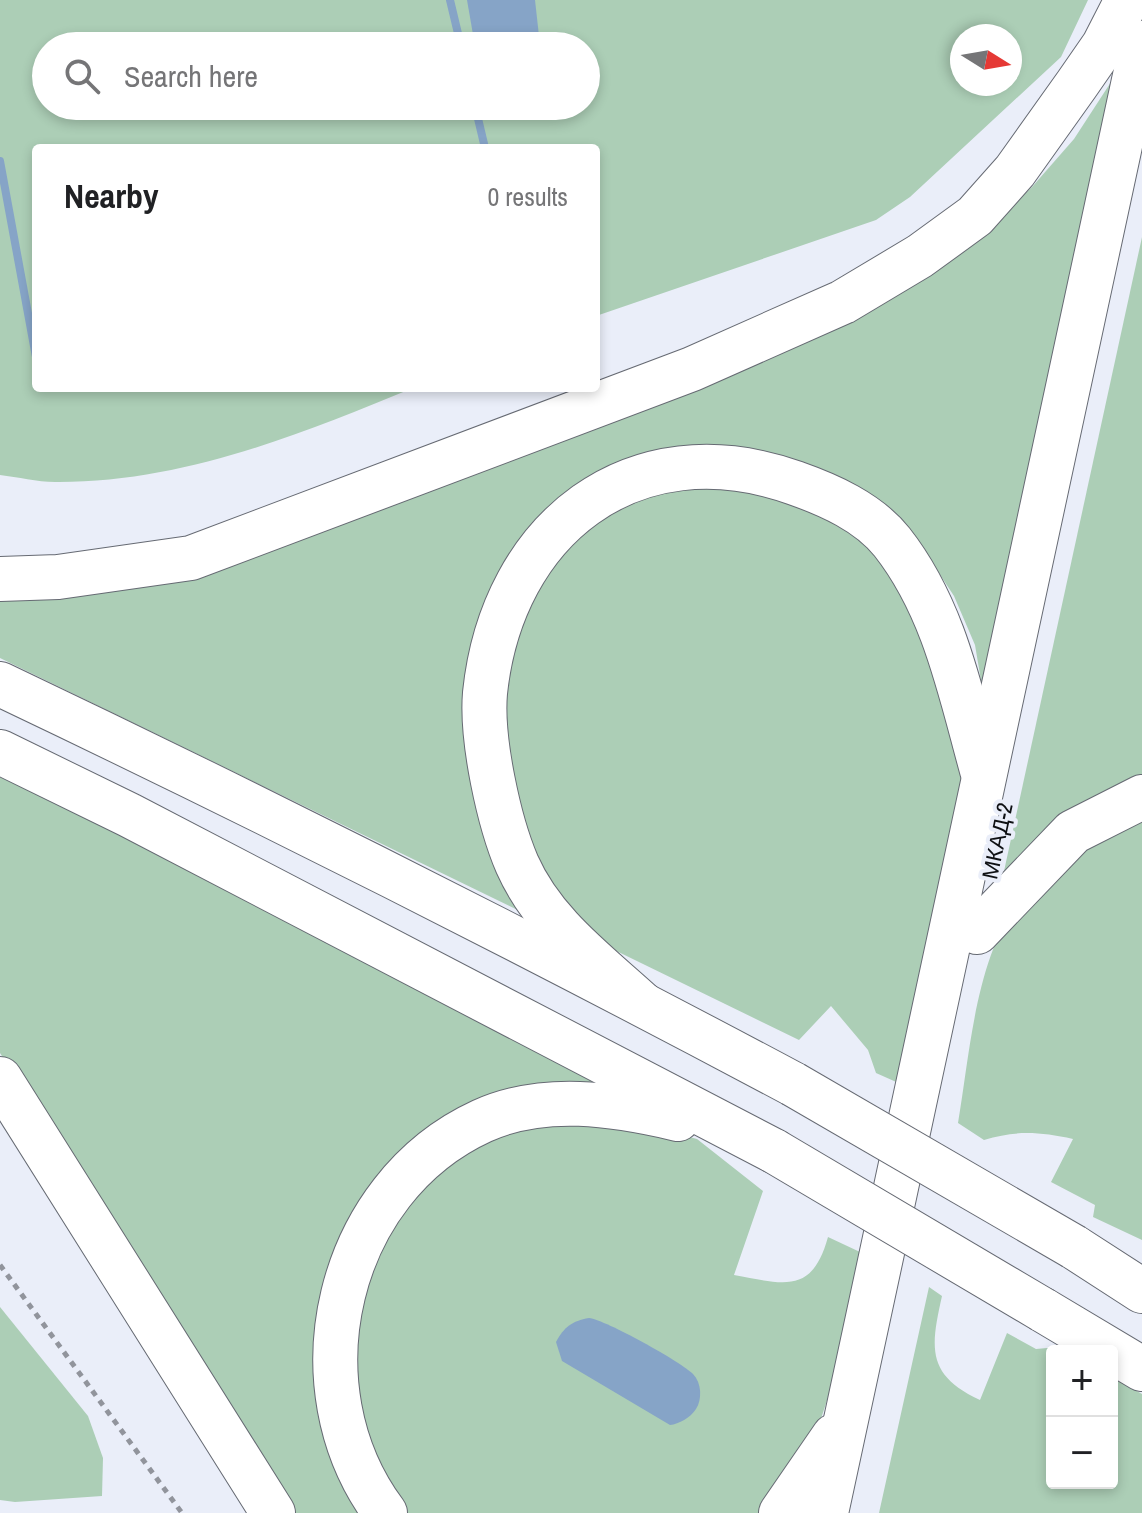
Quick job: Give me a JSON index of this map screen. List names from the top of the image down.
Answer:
{
  "streets": {
    "highway": ["МКАД-2"]
  },
  "north": "right",
  "page": {
    "search": "Search here",
    "heading": ["Nearby", "0 results"],
    "map_buttons": ["+", "−"]
  }
}
